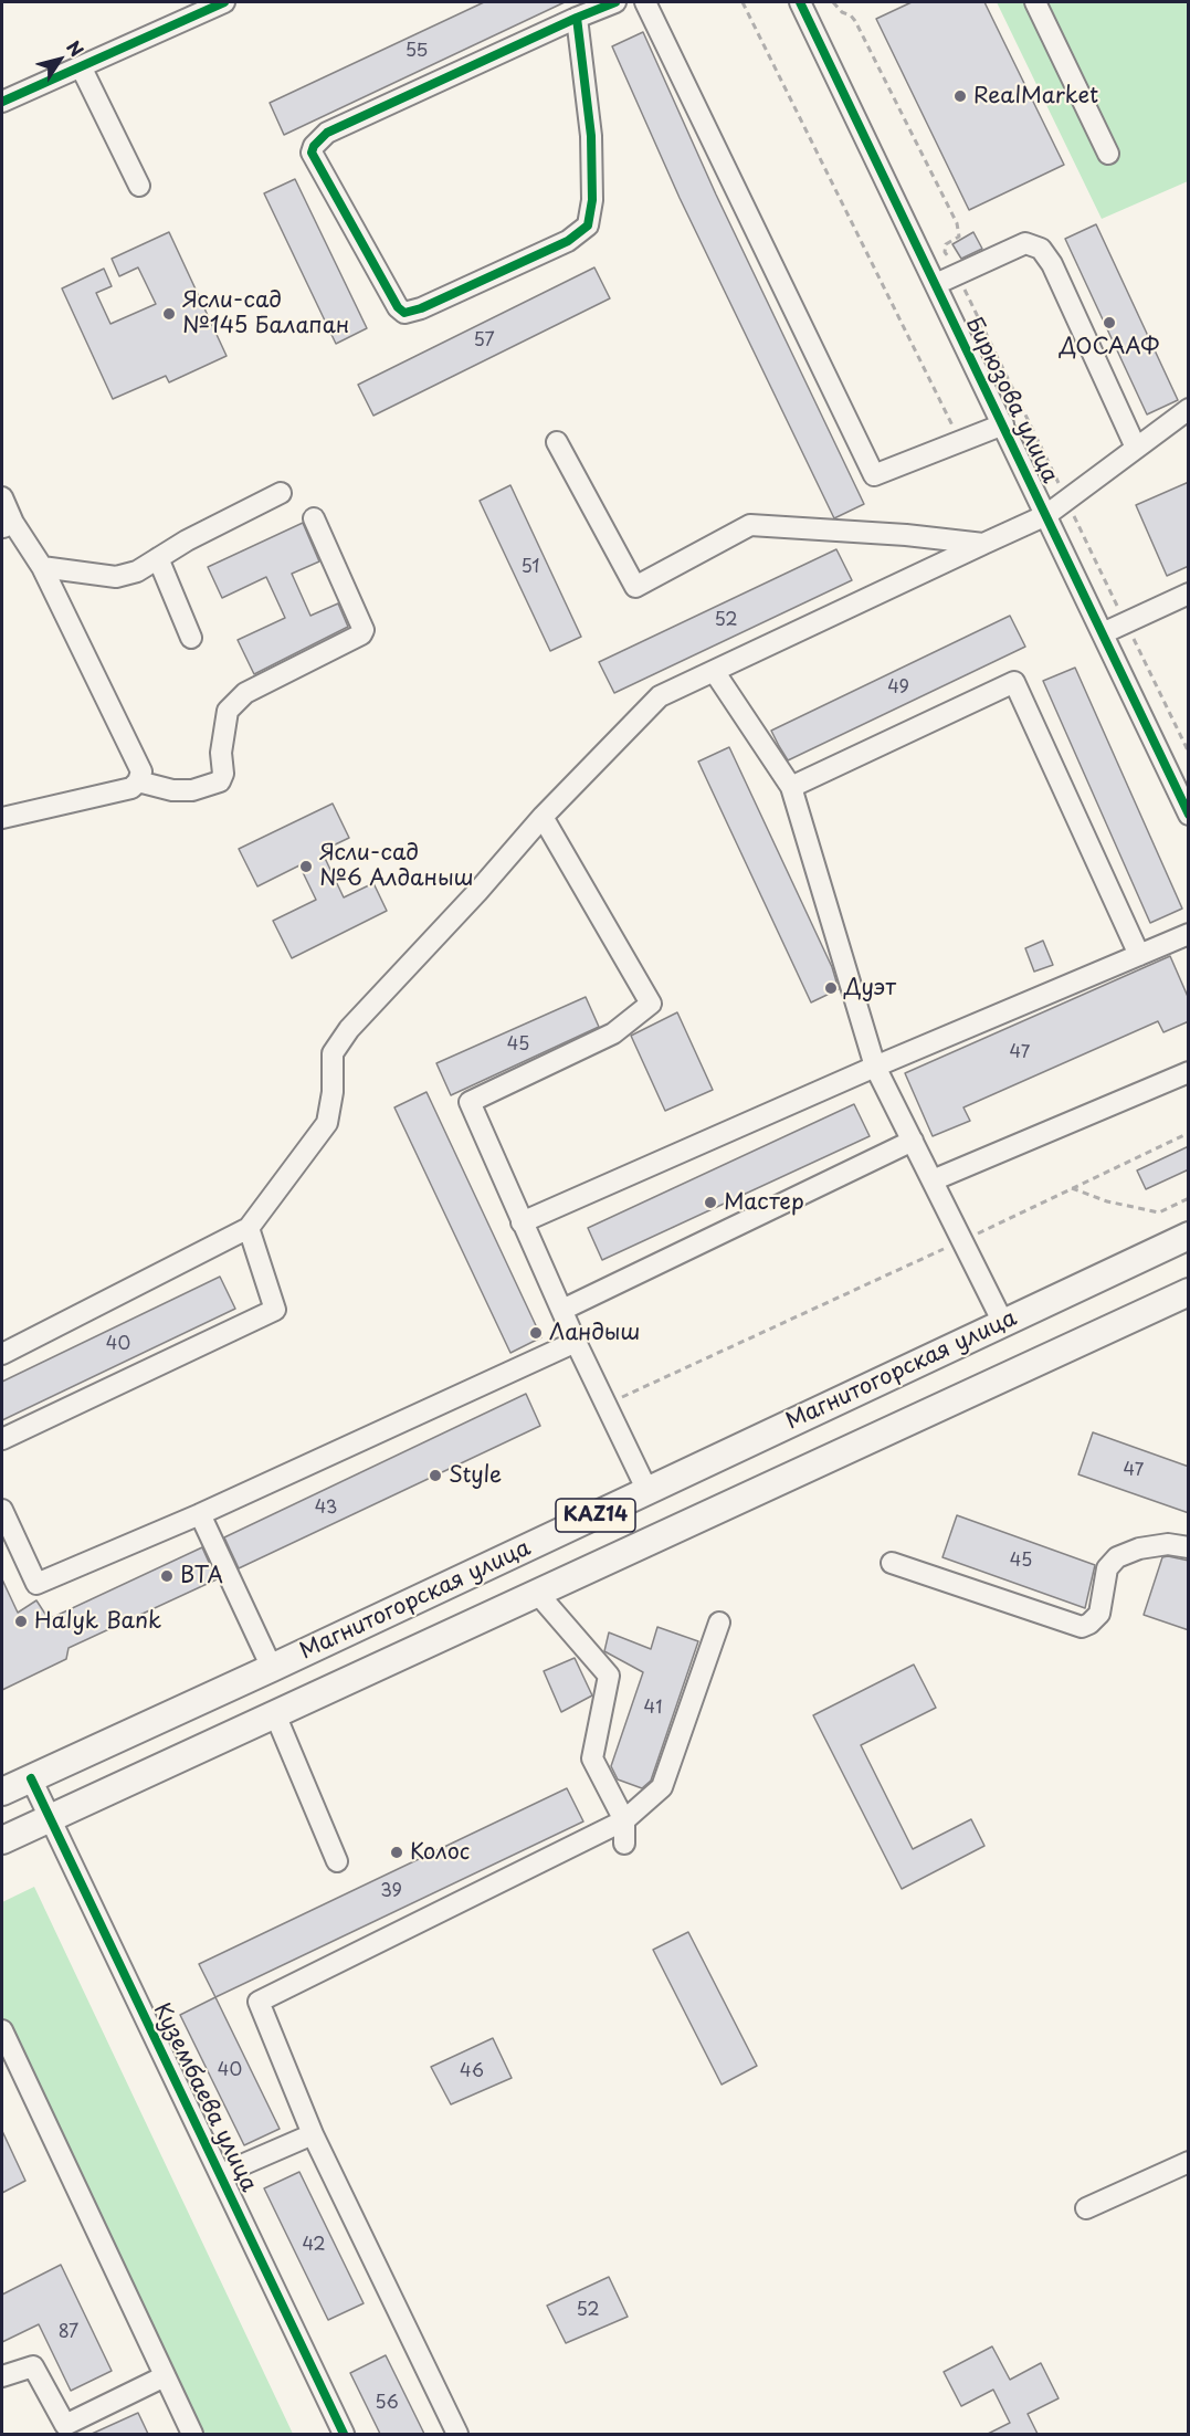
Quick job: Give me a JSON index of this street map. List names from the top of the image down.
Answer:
{
  "streets": {
    "main road": ["Магнитогорская улица", "KAZ14"],
    "street": ["Бирюзова улица", "Кузембаева улица"]
  },
  "crossings": [
    ["Магнитогорская улица", "Кузембаева улица"]
  ],
  "places": [
    "RealMarket",
    "Ясли-сад №145 Балапан",
    "ДОСААФ",
    "Ясли-сад №6 Алданыш",
    "Дуэт",
    "Мастер",
    "Ландыш",
    "Style",
    "BTA",
    "Halyk Bank",
    "Колос"
  ],
  "house_numbers": [
    "55",
    "57",
    "51",
    "52",
    "49",
    "45",
    "47",
    "40",
    "47",
    "43",
    "45",
    "41",
    "39",
    "40",
    "46",
    "42",
    "52",
    "87",
    "56"
  ],
  "north": "top right"
}
